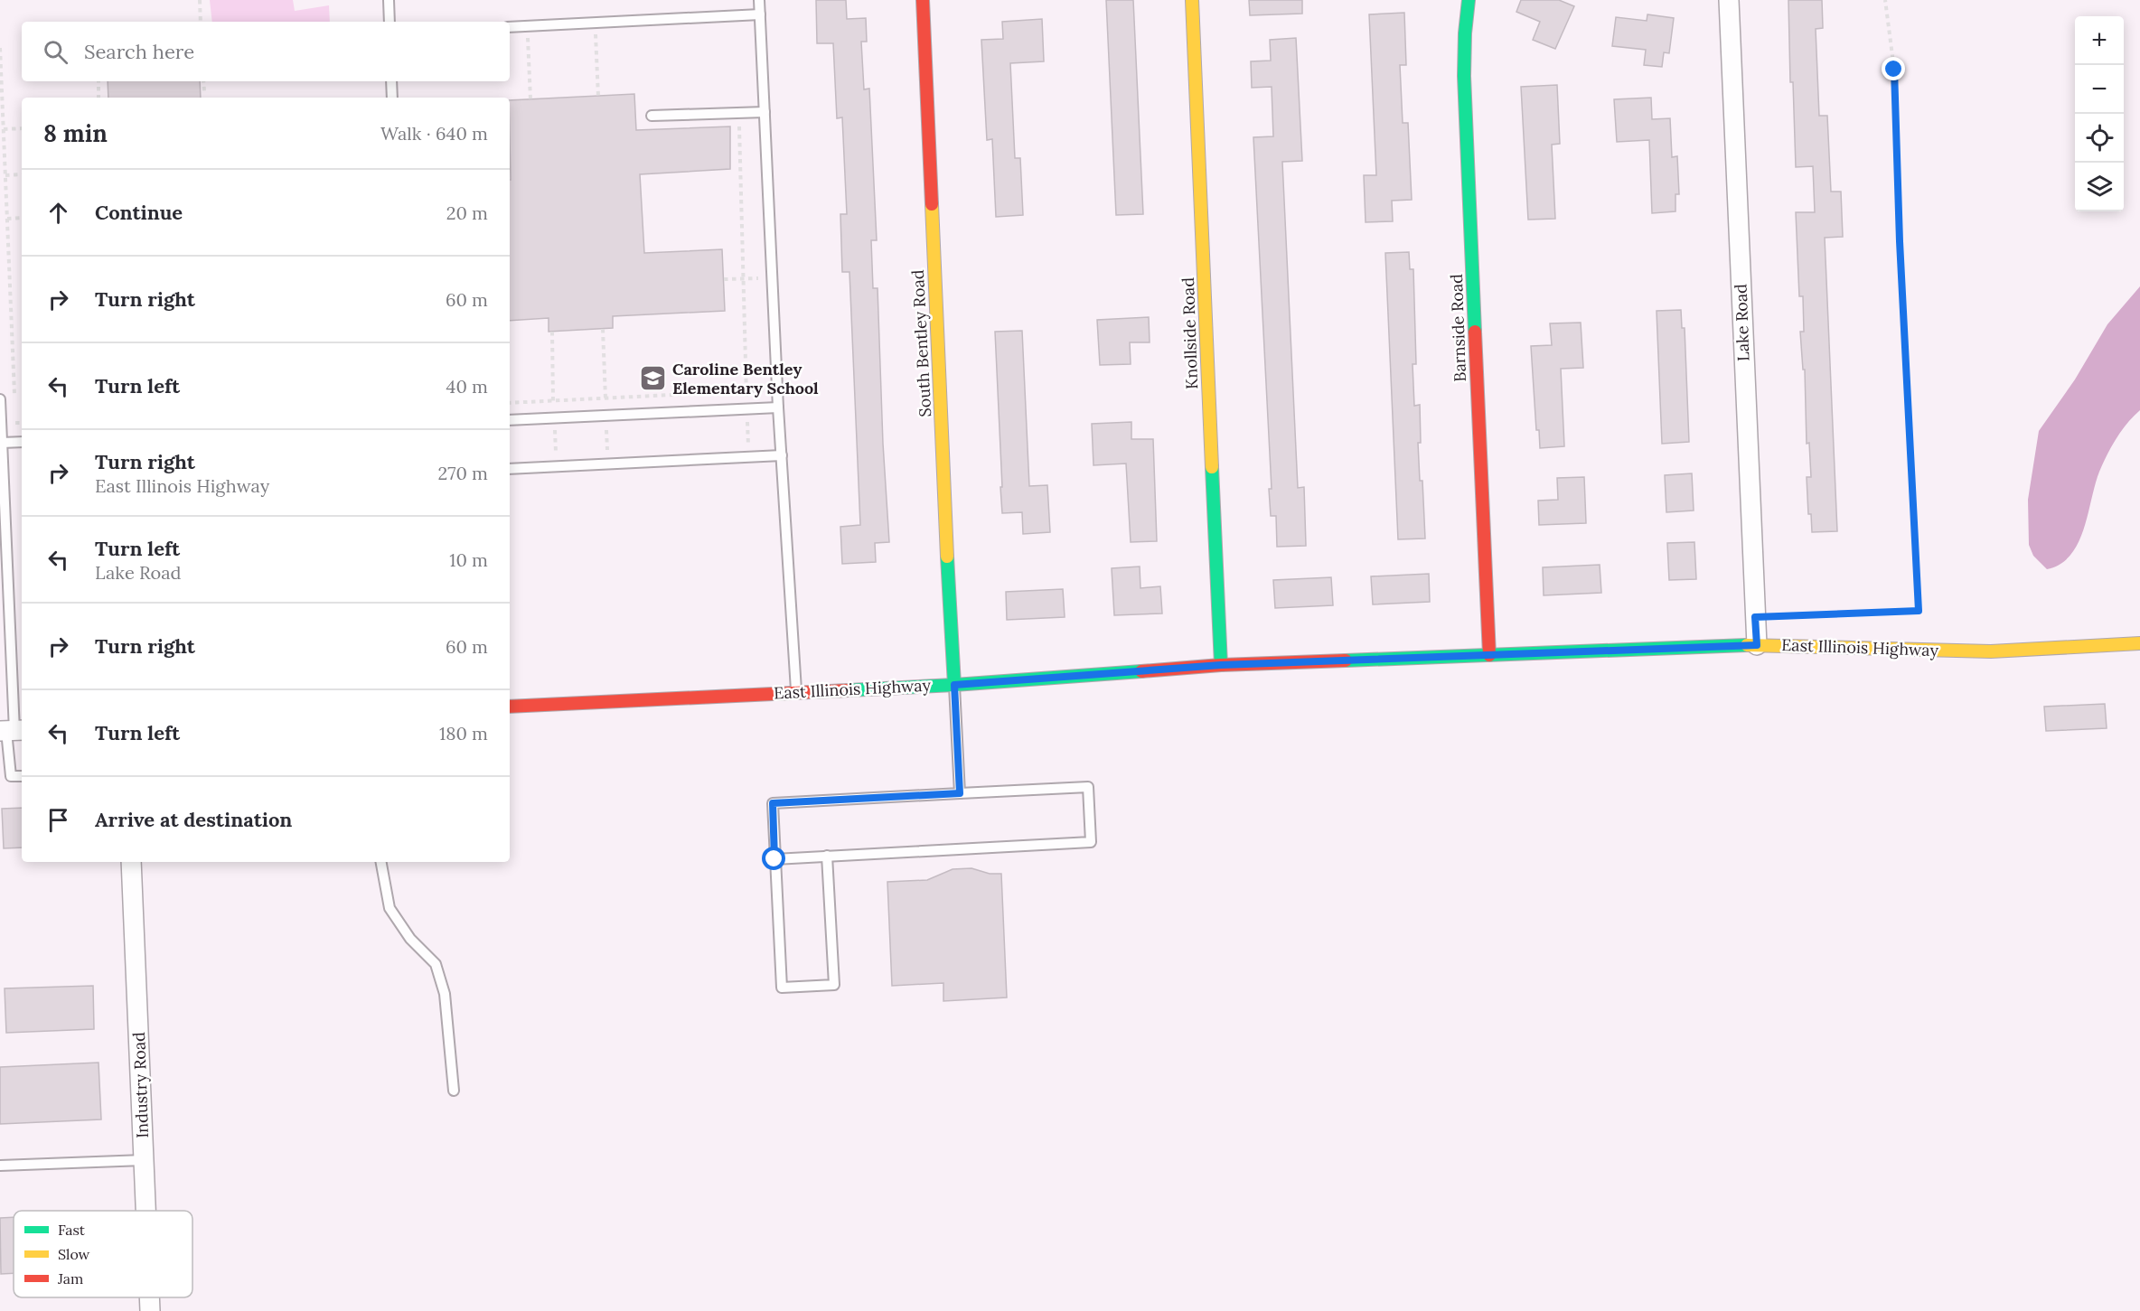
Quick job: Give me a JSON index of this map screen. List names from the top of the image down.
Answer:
{
  "streets": {
    "street": [
      "Lake Road",
      "Barnside Road",
      "Knollside Road",
      "South Bentley Road",
      "East Illinois Highway",
      "Industry Road"
    ]
  },
  "crossings": [
    ["Lake Road", "East Illinois Highway"],
    ["Barnside Road", "East Illinois Highway"],
    ["Knollside Road", "East Illinois Highway"],
    ["South Bentley Road", "East Illinois Highway"]
  ],
  "places": {
    "school or university": ["Caroline Bentley Elementary School"]
  },
  "legend": ["Fast", "Slow", "Jam"],
  "page": {
    "map_buttons": ["+", "−"],
    "search": "Search here",
    "heading": ["8 min", "Walk · 640 m"],
    "list": [
      ["Continue", "20 m"],
      ["Turn right", "60 m"],
      ["Turn left", "40 m"],
      ["Turn right", "East Illinois Highway", "270 m"],
      ["Turn left", "Lake Road", "10 m"],
      ["Turn right", "60 m"],
      ["Turn left", "180 m"],
      "Arrive at destination"
    ]
  }
}
